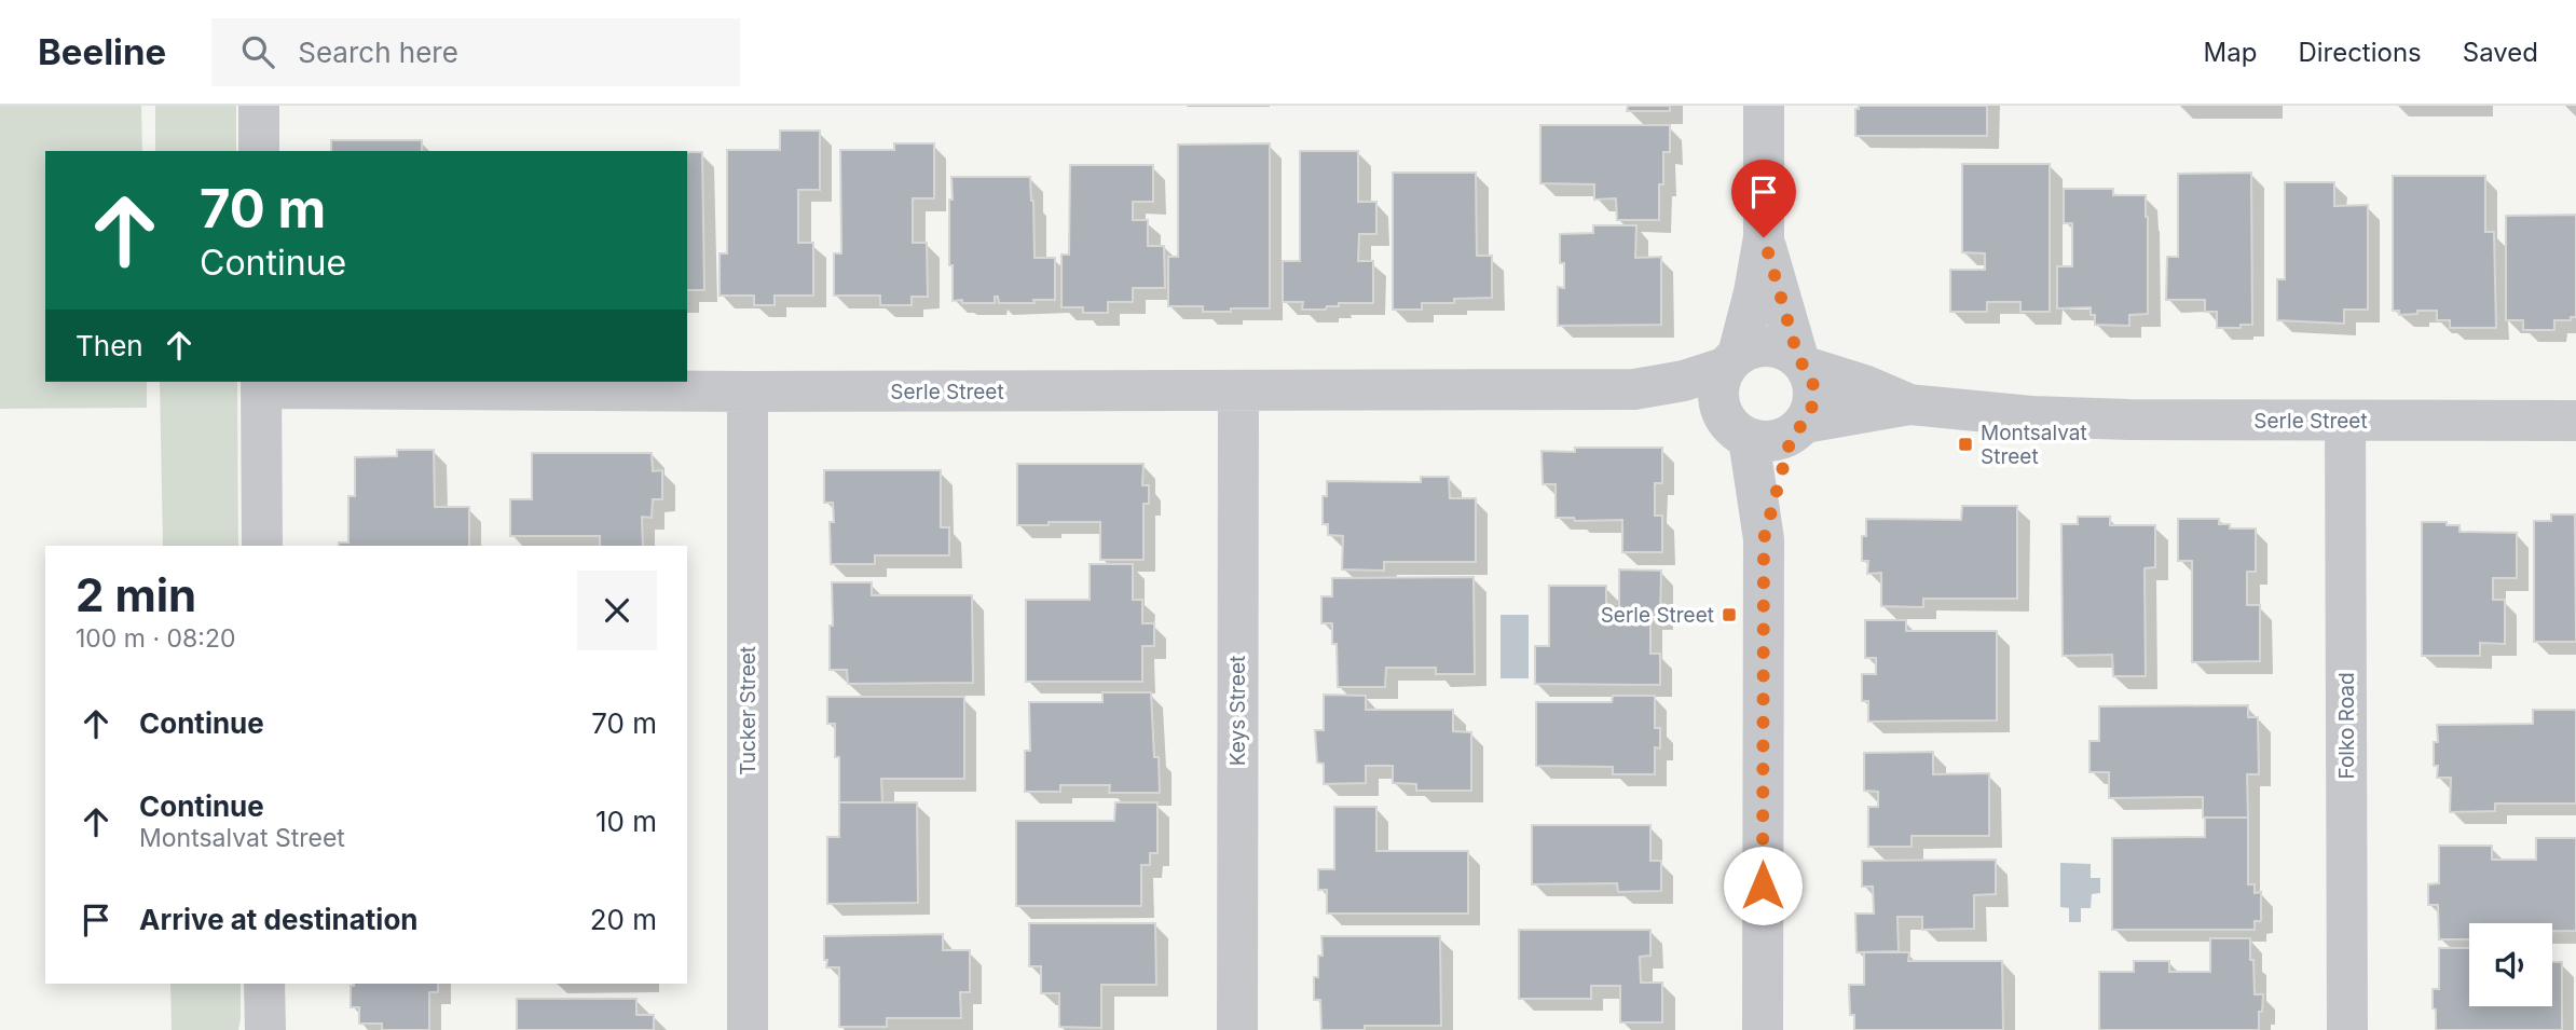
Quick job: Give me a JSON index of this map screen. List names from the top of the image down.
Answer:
{
  "streets": {
    "street": [
      "Serle Street",
      "Tucker Street",
      "Keys Street",
      "Folko Road"
    ]
  },
  "crossings": [
    ["Serle Street", "Tucker Street"],
    ["Serle Street", "Keys Street"],
    ["Serle Street", "Folko Road"]
  ],
  "places": {
    "transit": ["Montsalvat Street", "Serle Street"]
  },
  "page": {
    "header": "Beeline",
    "search": "Search here",
    "nav": ["Map", "Directions", "Saved"],
    "turn": ["70 m", "Continue"],
    "then": "Then",
    "heading": ["2 min", "100 m · 08:20"],
    "list": [
      {
        "name": "Continue",
        "value": "70 m"
      },
      {
        "name": "Continue",
        "note": "Montsalvat Street",
        "value": "10 m"
      },
      {
        "name": "Arrive at destination",
        "value": "20 m"
      }
    ]
  }
}
